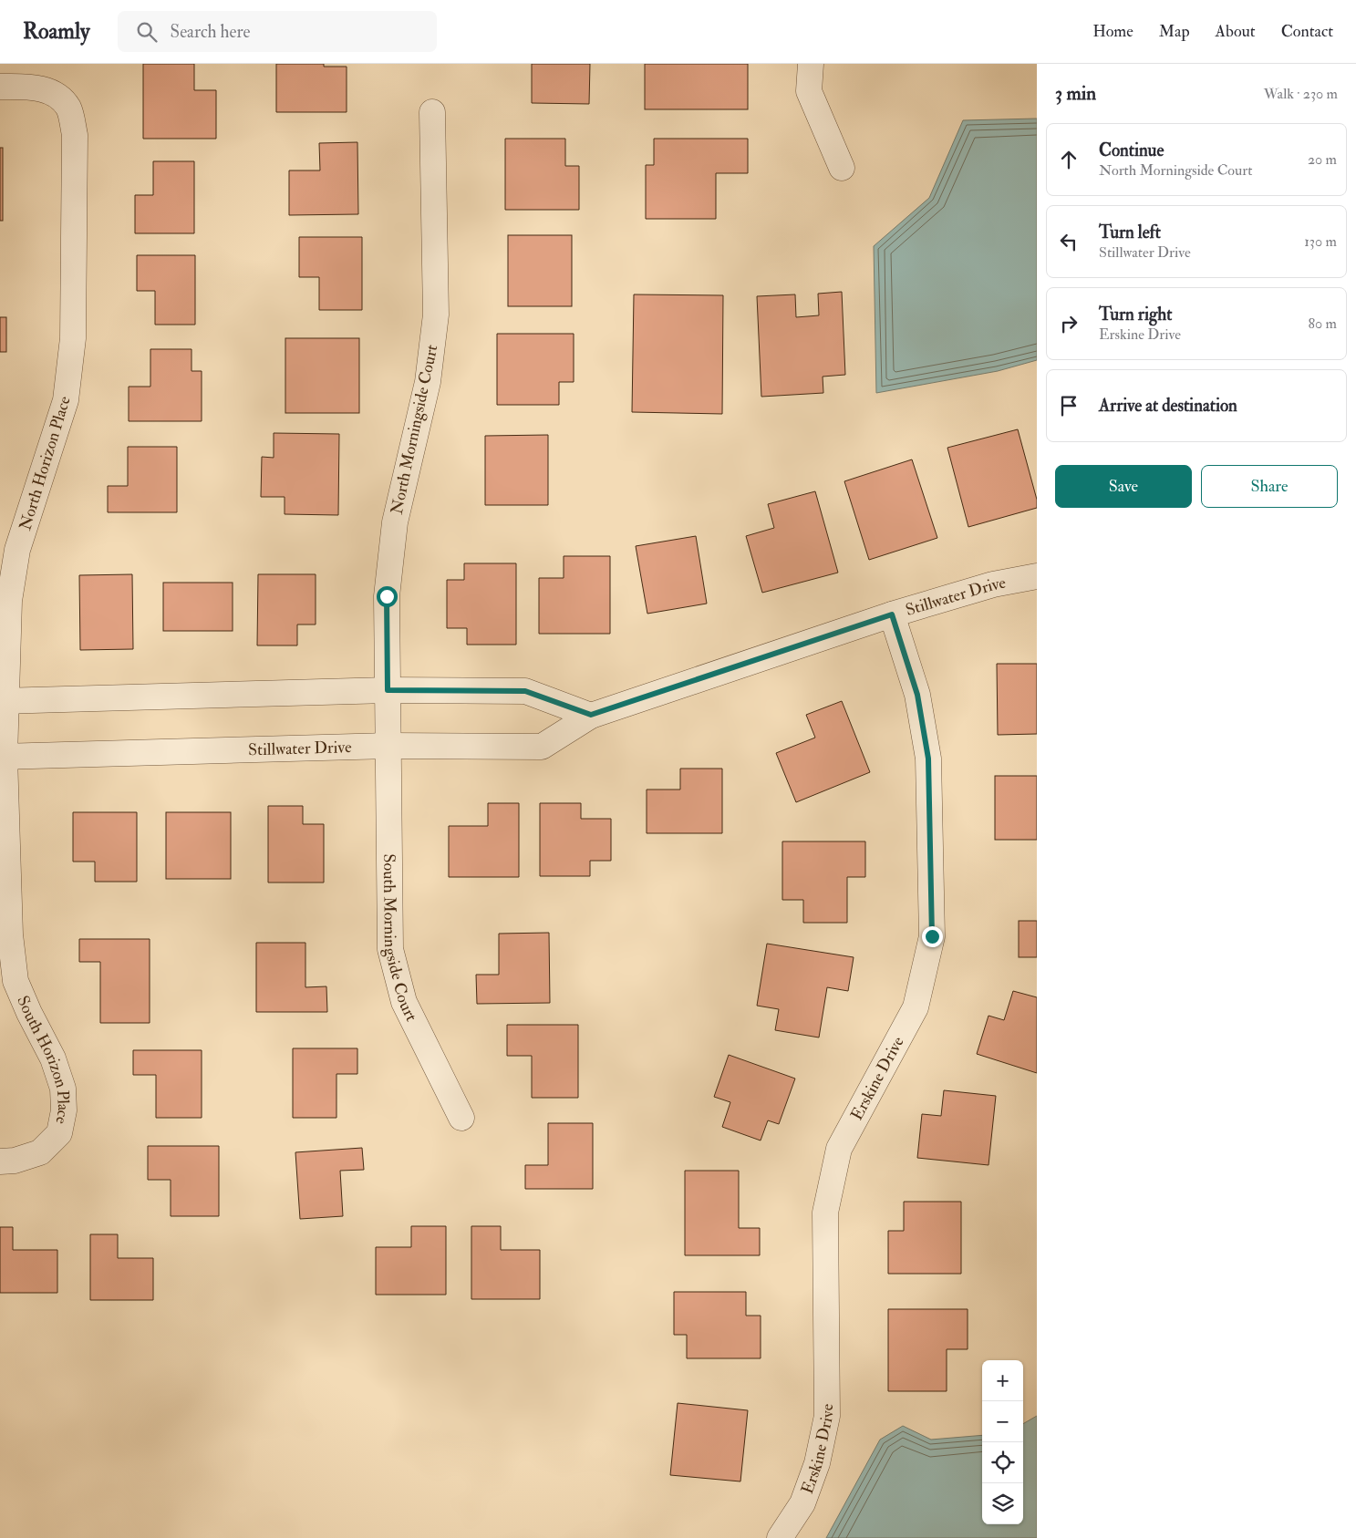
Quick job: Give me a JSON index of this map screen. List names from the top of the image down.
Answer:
{
  "streets": {
    "street": [
      "North Morningside Court",
      "North Horizon Place",
      "Stillwater Drive",
      "South Morningside Court",
      "South Horizon Place",
      "Erskine Drive"
    ]
  },
  "crossings": [
    ["North Morningside Court", "Stillwater Drive"],
    ["North Morningside Court", "South Morningside Court"],
    ["North Horizon Place", "Stillwater Drive"],
    ["North Horizon Place", "South Horizon Place"],
    ["Stillwater Drive", "South Morningside Court"],
    ["Stillwater Drive", "South Horizon Place"],
    ["Stillwater Drive", "Erskine Drive"]
  ],
  "page": {
    "header": "Roamly",
    "search": "Search here",
    "nav": [
      "Home",
      "Map",
      "About",
      "Contact"
    ],
    "heading": ["3 min", "Walk · 230 m"],
    "list": [
      ["Continue", "North Morningside Court", "20 m"],
      ["Turn left", "Stillwater Drive", "130 m"],
      ["Turn right", "Erskine Drive", "80 m"],
      "Arrive at destination"
    ],
    "buttons": ["Save", "Share"],
    "map_buttons": ["+", "−"]
  }
}
